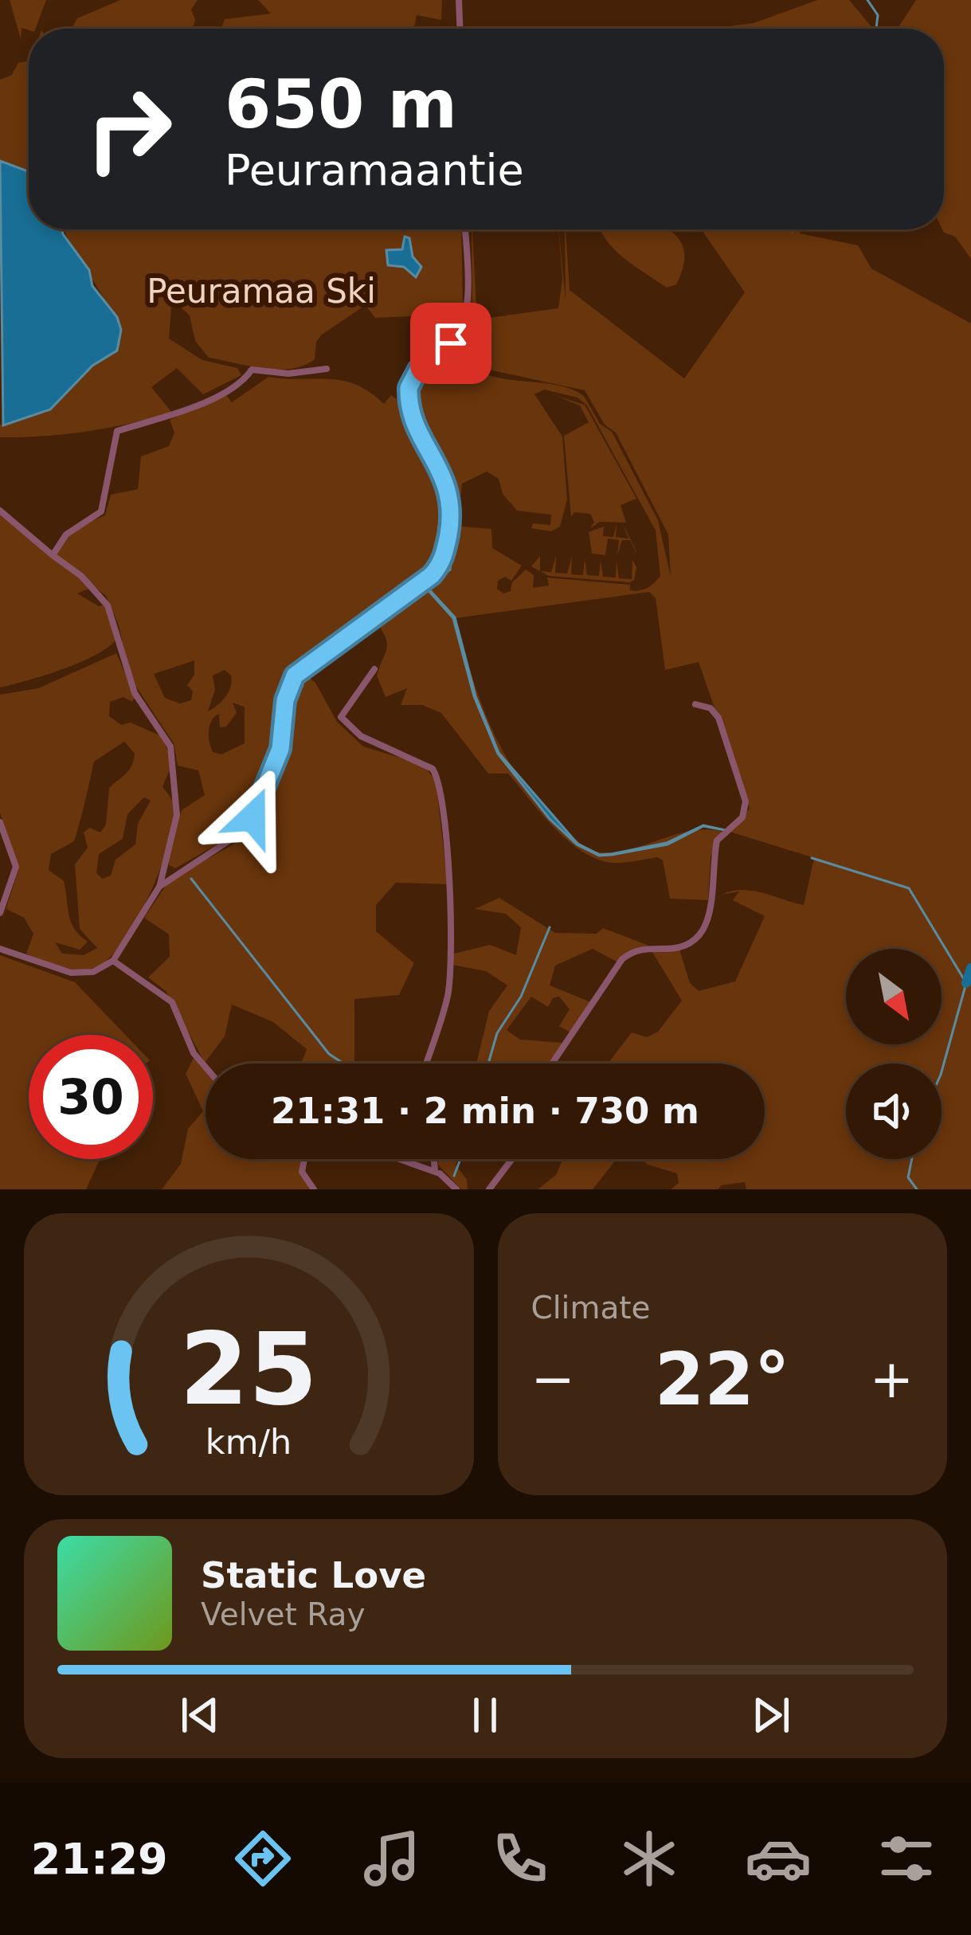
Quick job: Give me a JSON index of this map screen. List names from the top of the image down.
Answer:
{
  "parks": ["Peuramaa Ski"],
  "north": "bottom right",
  "page": {
    "turn": ["650 m", "Peuramaantie"],
    "limit": "30",
    "trip": "21:31 · 2 min · 730 m",
    "tile": "Climate",
    "heat": ["−", "22°", "+"],
    "song": ["Static Love", "Velvet Ray"],
    "tabs": "21:29",
    "gauge": ["25", "km/h"]
  }
}
